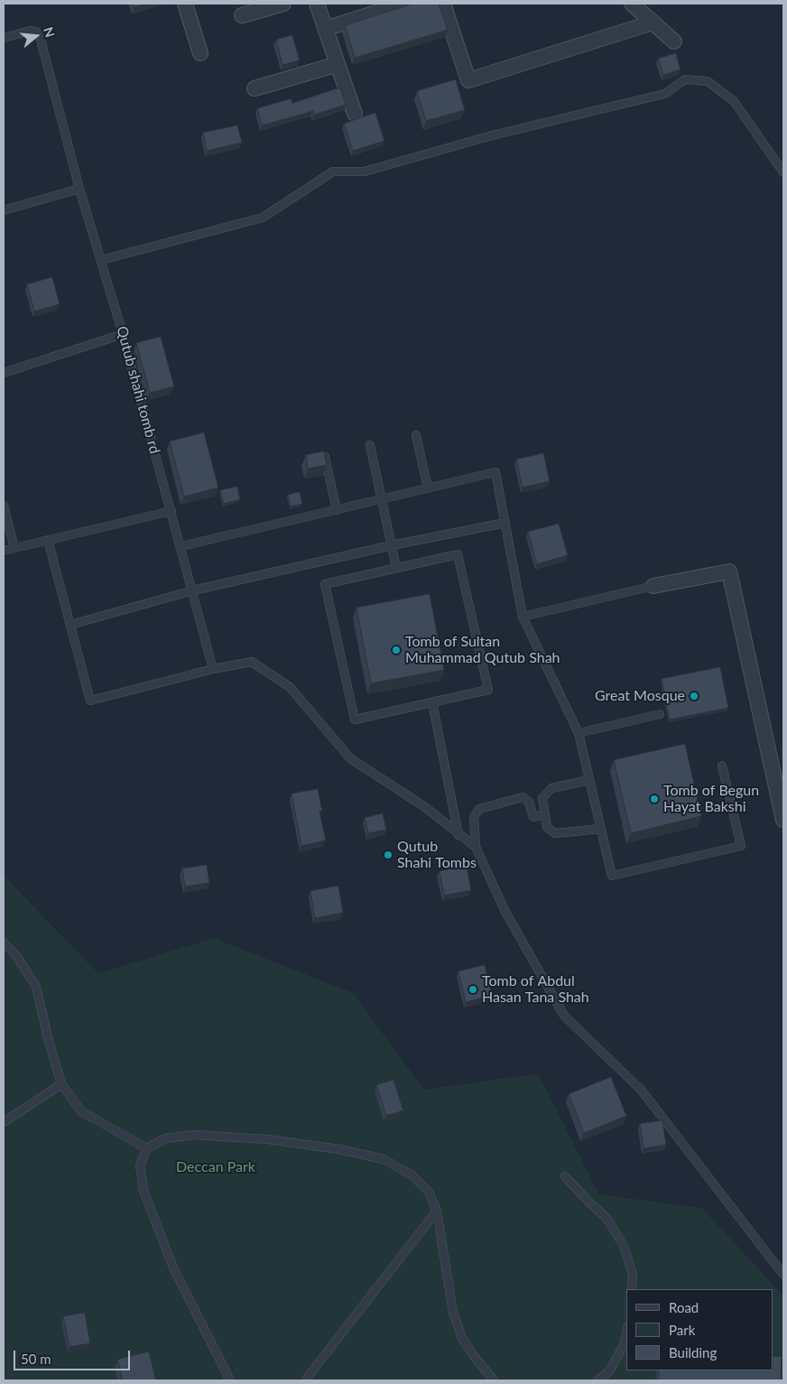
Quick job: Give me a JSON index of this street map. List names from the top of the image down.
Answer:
{
  "streets": {
    "lane": ["Qutub shahi tomb rd"]
  },
  "parks": ["Deccan Park"],
  "places": [
    "Tomb of Sultan Muhammad Qutub Shah",
    "Great Mosque",
    "Tomb of Begun Hayat Bakshi",
    "Qutub Shahi Tombs",
    "Tomb of Abdul Hasan Tana Shah"
  ],
  "legend": ["Road", "Park", "Building"],
  "scale_bar": "50 m",
  "north": "right"
}
